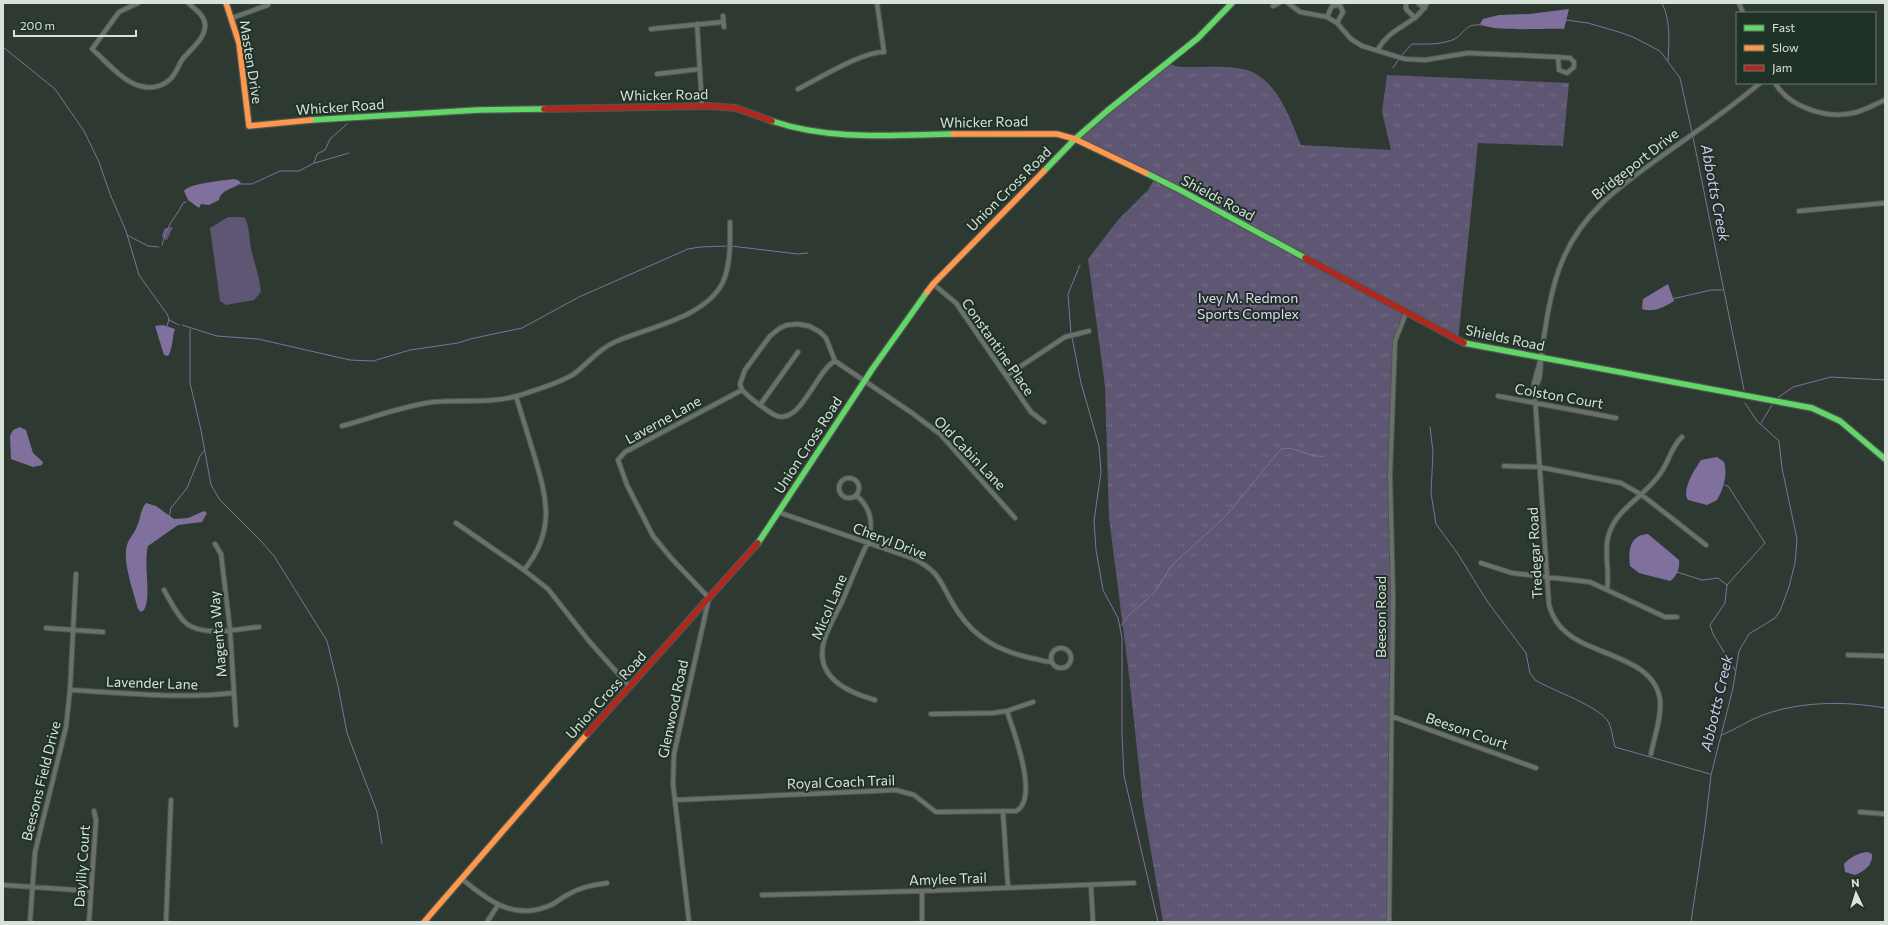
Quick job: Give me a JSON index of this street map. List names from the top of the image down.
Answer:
{
  "streets": {
    "street": [
      "Masten Drive",
      "Whicker Road",
      "Bridgeport Drive",
      "Union Cross Road",
      "Shields Road",
      "Constantine Place",
      "Colston Court",
      "Laverne Lane",
      "Old Cabin Lane",
      "Cheryl Drive",
      "Tredegar Road",
      "Micol Lane",
      "Beeson Road",
      "Magenta Way",
      "Lavender Lane",
      "Glenwood Road",
      "Beeson Court",
      "Beesons Field Drive",
      "Royal Coach Trail",
      "Daylily Court",
      "Amylee Trail"
    ]
  },
  "crossings": [
    ["Masten Drive", "Whicker Road"],
    ["Whicker Road", "Union Cross Road"],
    ["Whicker Road", "Shields Road"],
    ["Bridgeport Drive", "Shields Road"],
    ["Bridgeport Drive", "Tredegar Road"],
    ["Union Cross Road", "Shields Road"],
    ["Union Cross Road", "Constantine Place"],
    ["Union Cross Road", "Laverne Lane"],
    ["Union Cross Road", "Old Cabin Lane"],
    ["Union Cross Road", "Cheryl Drive"],
    ["Union Cross Road", "Glenwood Road"],
    ["Shields Road", "Tredegar Road"],
    ["Shields Road", "Beeson Road"],
    ["Colston Court", "Tredegar Road"],
    ["Laverne Lane", "Old Cabin Lane"],
    ["Laverne Lane", "Glenwood Road"],
    ["Cheryl Drive", "Micol Lane"],
    ["Beeson Road", "Beeson Court"],
    ["Magenta Way", "Lavender Lane"],
    ["Lavender Lane", "Beesons Field Drive"],
    ["Glenwood Road", "Royal Coach Trail"]
  ],
  "water": ["Abbotts Creek"],
  "parks": ["Ivey M. Redmon Sports Complex"],
  "legend": ["Fast", "Slow", "Jam"],
  "scale_bar": "200 m",
  "north": "top"
}
